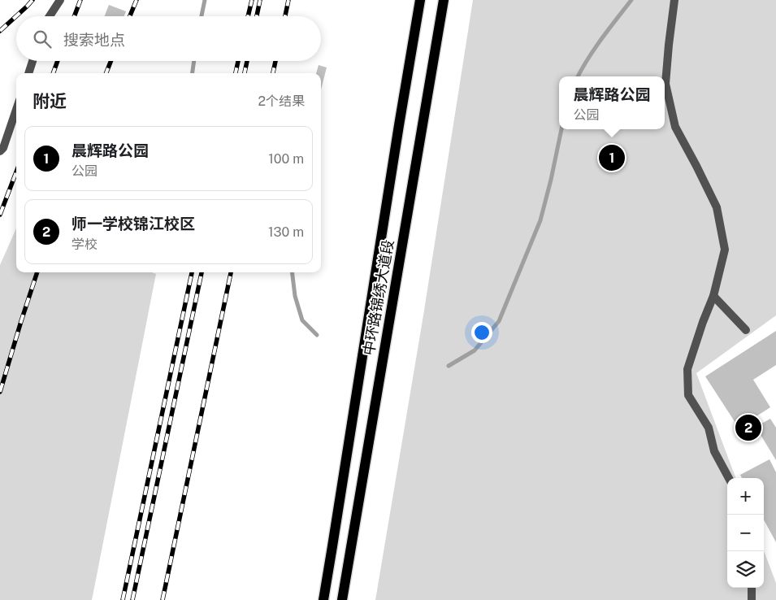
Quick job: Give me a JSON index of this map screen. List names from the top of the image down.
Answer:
{
  "streets": {
    "main road": ["中环路锦绣大道段"]
  },
  "page": {
    "search": "搜索地点",
    "heading": ["附近", "2个结果"],
    "popup": ["晨辉路公园", "公园"],
    "list": [
      {
        "mark": "1",
        "name": "晨辉路公园",
        "note": "公园",
        "value": "100 m"
      },
      {
        "mark": "2",
        "name": "师一学校锦江校区",
        "note": "学校",
        "value": "130 m"
      }
    ],
    "pins": ["1", "2"],
    "map_buttons": ["+", "−"]
  }
}
